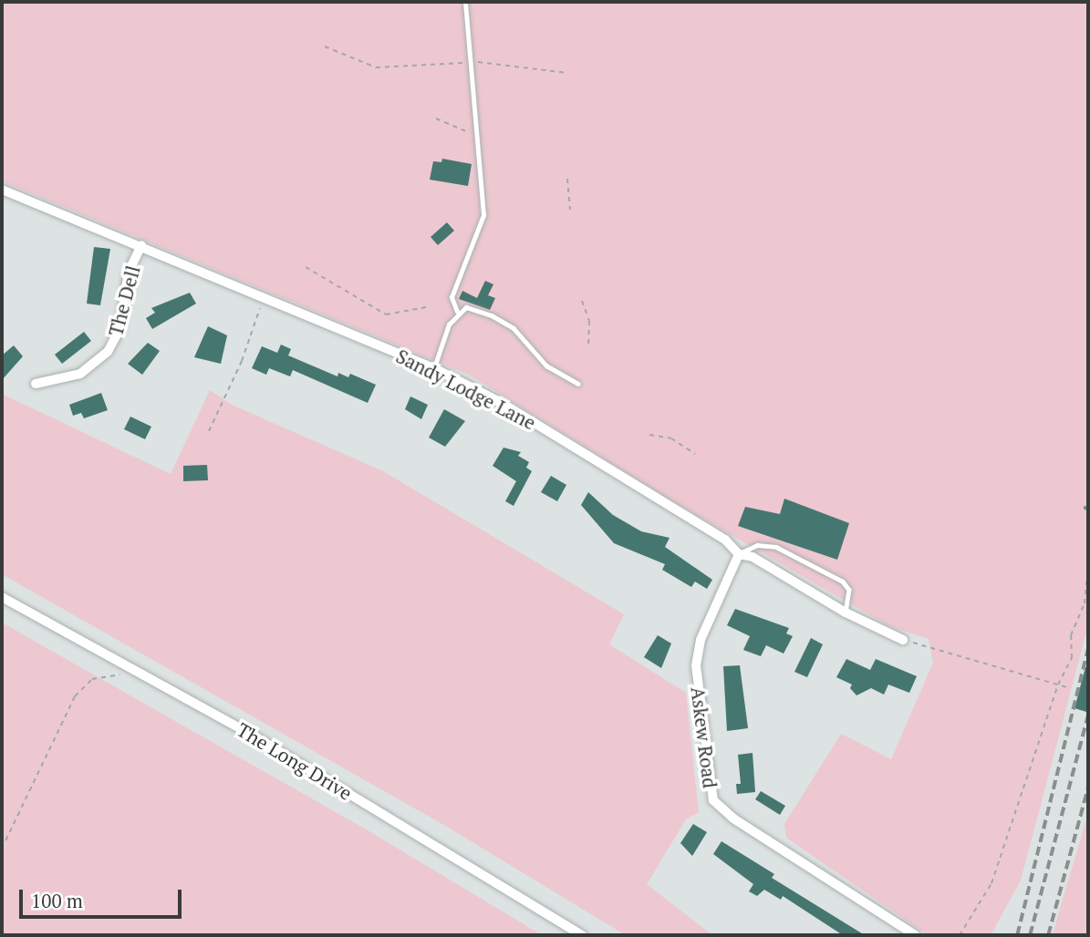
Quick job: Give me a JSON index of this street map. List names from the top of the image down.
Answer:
{
  "streets": {
    "street": [
      "The Dell",
      "Sandy Lodge Lane",
      "Askew Road",
      "The Long Drive"
    ]
  },
  "crossings": [
    ["The Dell", "Sandy Lodge Lane"],
    ["Sandy Lodge Lane", "Askew Road"]
  ],
  "scale_bar": "100 m"
}
